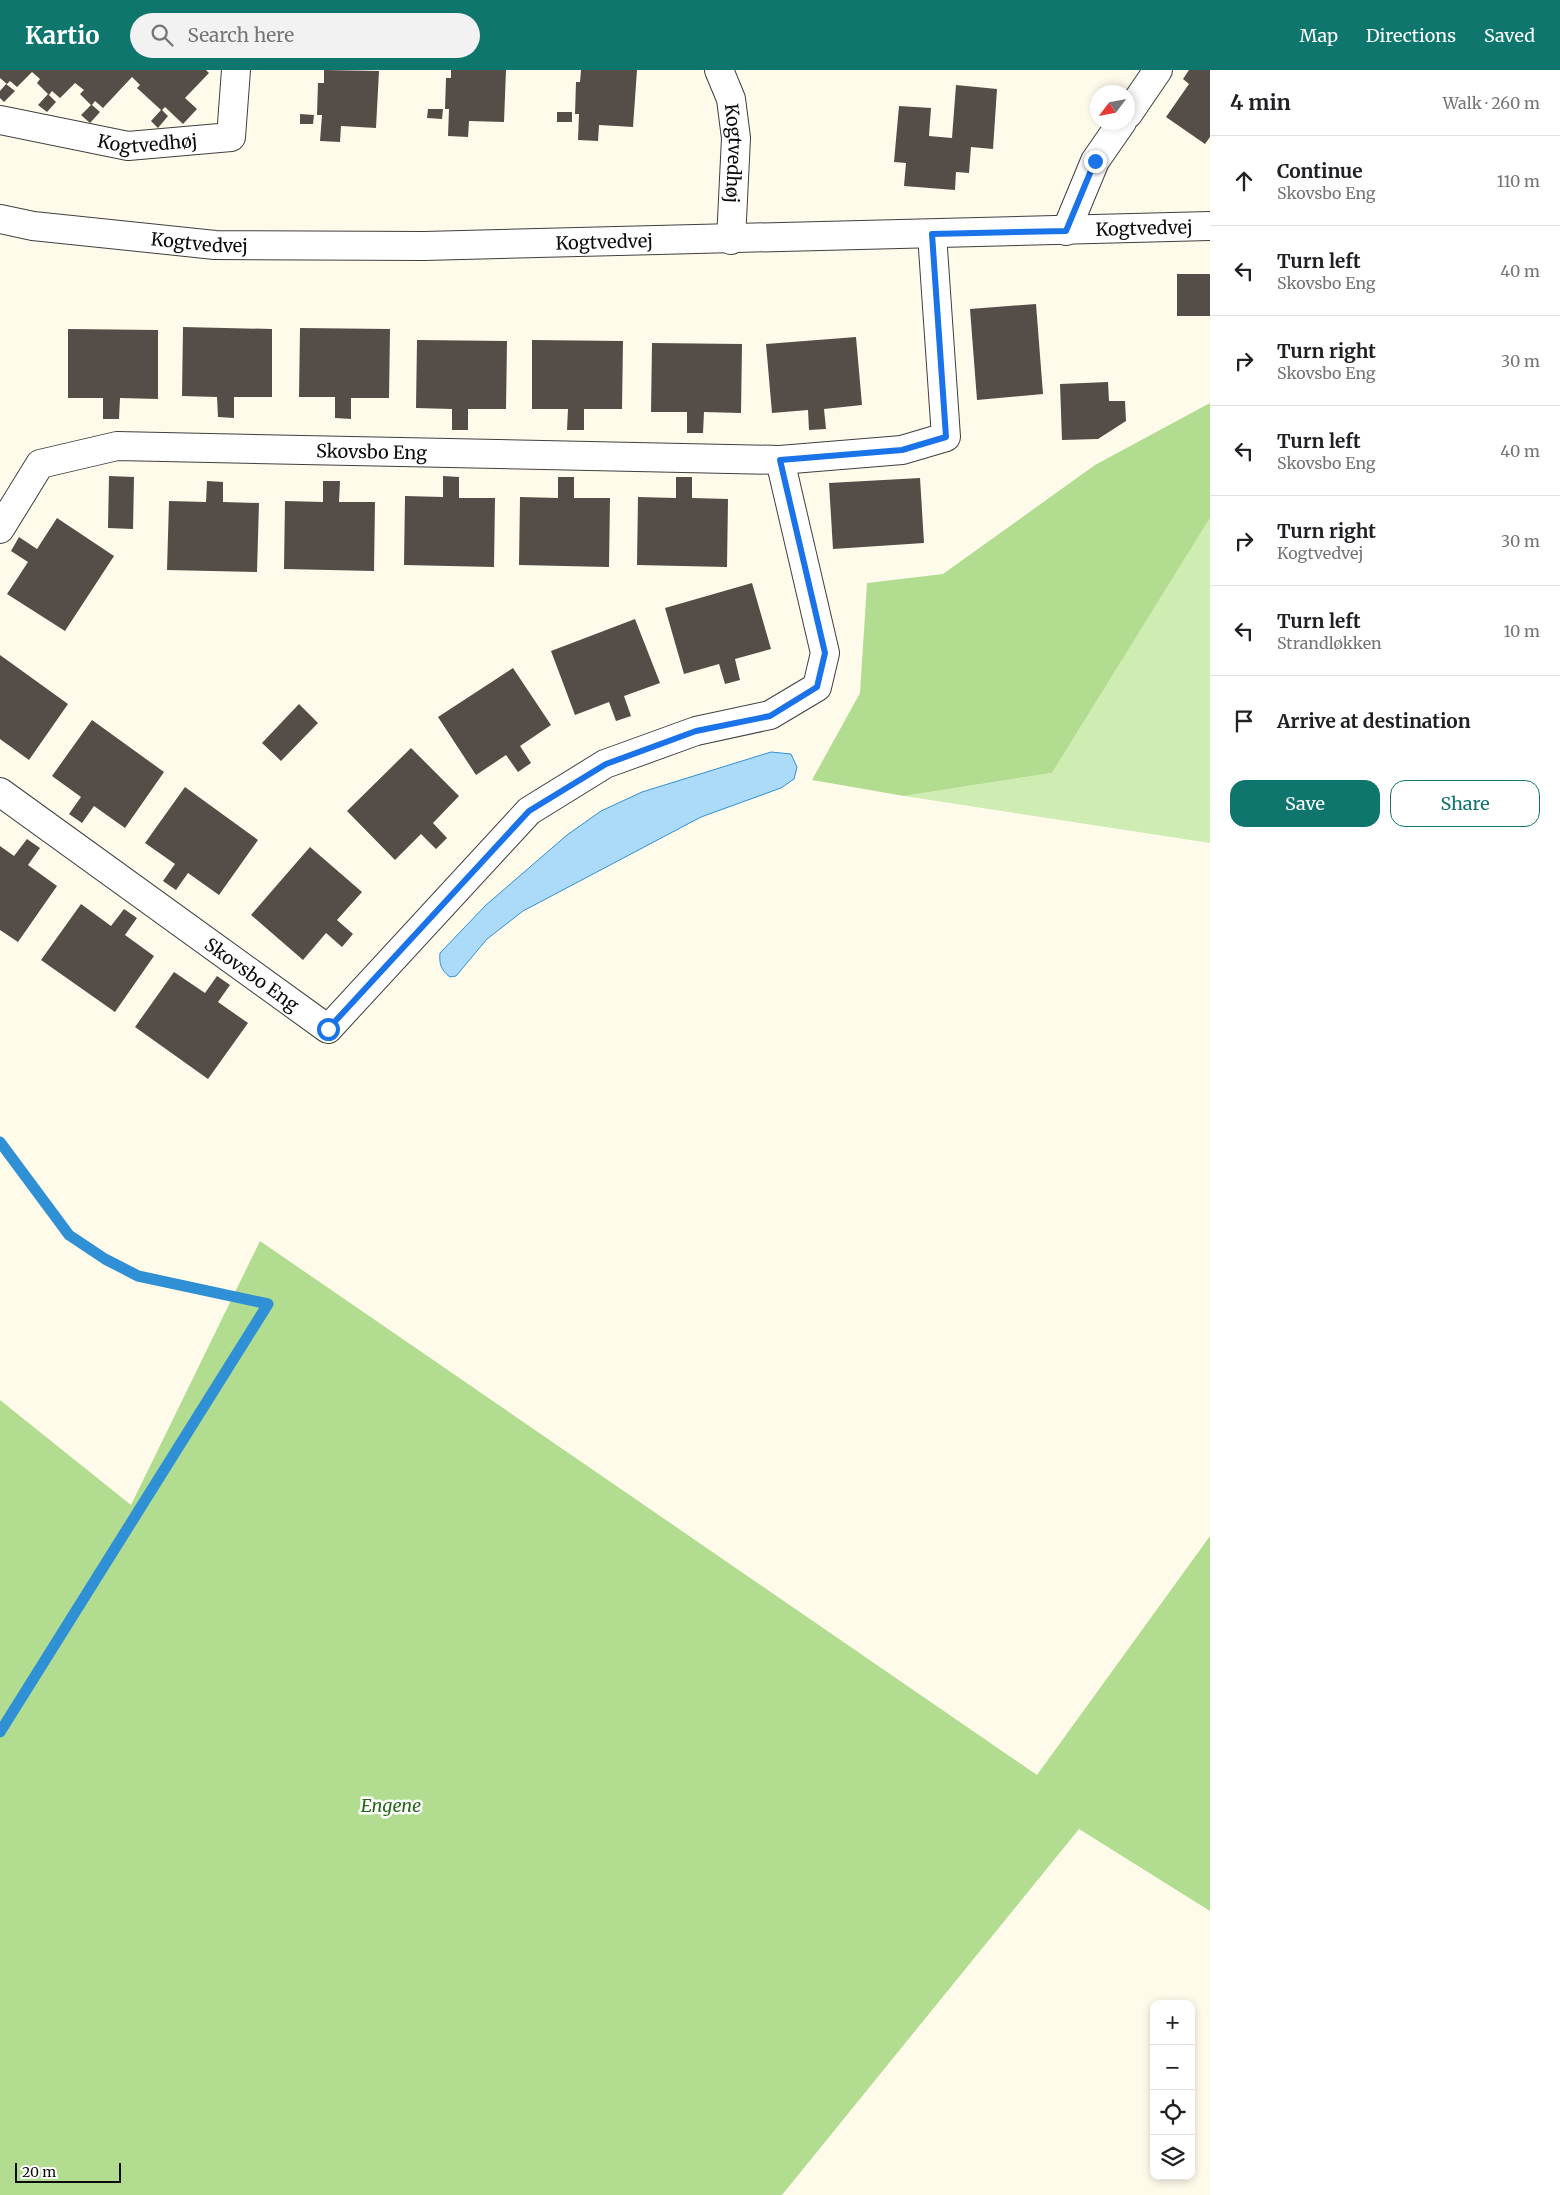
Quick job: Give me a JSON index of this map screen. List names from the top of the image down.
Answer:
{
  "streets": {
    "street": ["Kogtvedhøj", "Kogtvedvej", "Skovsbo Eng"]
  },
  "crossings": [
    ["Kogtvedhøj", "Kogtvedvej"],
    ["Kogtvedvej", "Skovsbo Eng"]
  ],
  "parks": ["Engene"],
  "scale_bar": "20 m",
  "north": "bottom left",
  "page": {
    "header": "Kartio",
    "search": "Search here",
    "nav": ["Map", "Directions", "Saved"],
    "heading": ["4 min", "Walk · 260 m"],
    "list": [
      ["Continue", "Skovsbo Eng", "110 m"],
      ["Turn left", "Skovsbo Eng", "40 m"],
      ["Turn right", "Skovsbo Eng", "30 m"],
      ["Turn left", "Skovsbo Eng", "40 m"],
      ["Turn right", "Kogtvedvej", "30 m"],
      ["Turn left", "Strandløkken", "10 m"],
      "Arrive at destination"
    ],
    "buttons": ["Save", "Share"],
    "map_buttons": ["+", "−"],
    "scale": "20 m"
  }
}
